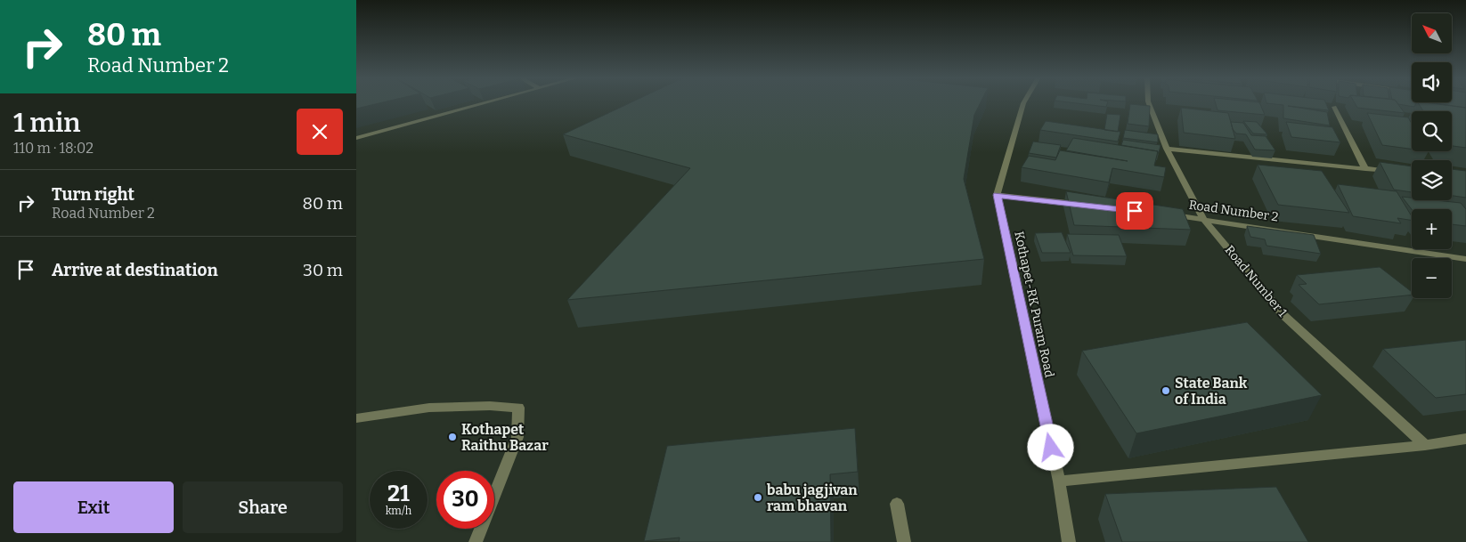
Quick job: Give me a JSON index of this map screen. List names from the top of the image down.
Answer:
{
  "streets": {
    "street": ["Road Number 2", "Road Number 1", "Kothapet-RK Puram Road"]
  },
  "crossings": [
    ["Road Number 2", "Road Number 1"]
  ],
  "places": ["State Bank of India", "Kothapet Raithu Bazar", "babu jagjivan ram bhavan"],
  "north": "top left",
  "page": {
    "turn": ["80 m", "Road Number 2"],
    "map_buttons": ["+", "−"],
    "heading": ["1 min", "110 m · 18:02"],
    "list": [
      {
        "name": "Turn right",
        "note": "Road Number 2",
        "value": "80 m"
      },
      {
        "name": "Arrive at destination",
        "value": "30 m"
      }
    ],
    "speed": "21 km/h",
    "limit": "30",
    "buttons": ["Exit", "Share"]
  }
}
